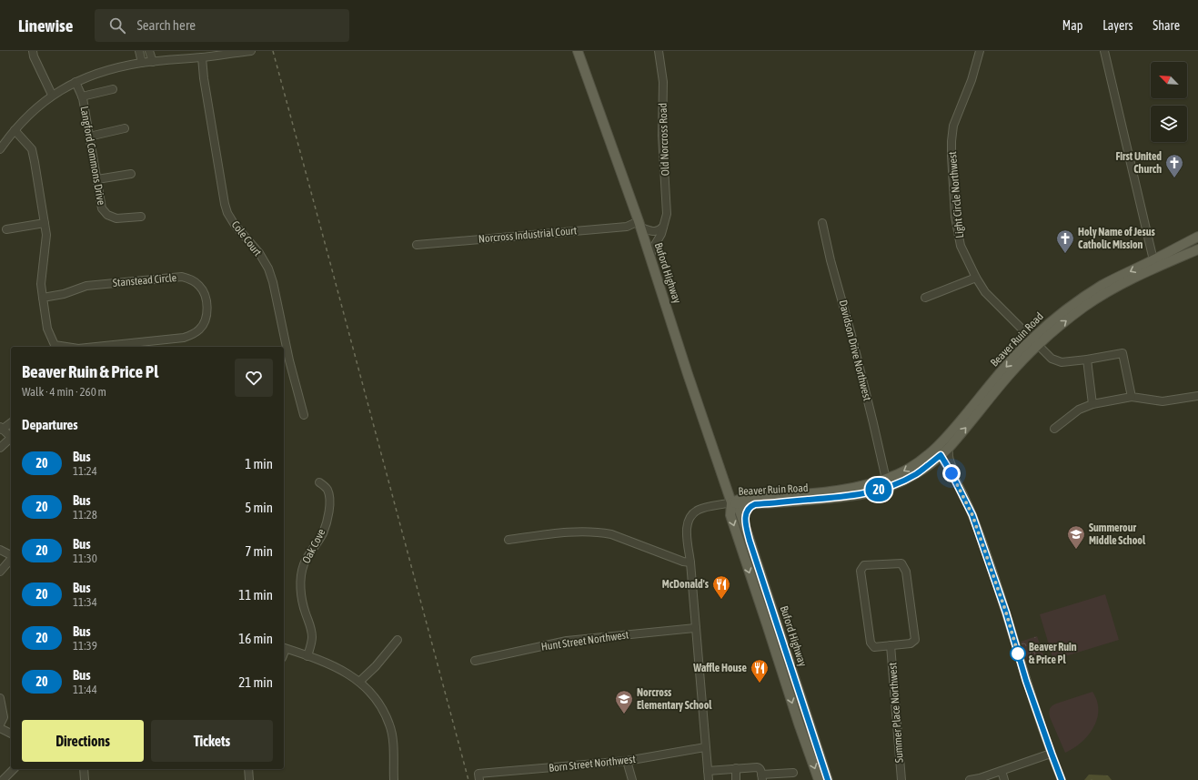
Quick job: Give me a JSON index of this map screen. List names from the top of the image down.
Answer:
{
  "streets": {
    "main road": ["Buford Highway", "Beaver Ruin Road"],
    "street": [
      "Old Norcross Road",
      "Langford Commons Drive",
      "Light Circle Northwest",
      "Norcross Industrial Court",
      "Cole Court",
      "Stanstead Circle",
      "Davidson Drive Northwest",
      "Oak Cove",
      "Hunt Street Northwest",
      "Summer Place Northwest",
      "Born Street Northwest"
    ]
  },
  "crossings": [
    ["Old Norcross Road", "Buford Highway"],
    ["Light Circle Northwest", "Beaver Ruin Road"],
    ["Norcross Industrial Court", "Buford Highway"],
    ["Buford Highway", "Beaver Ruin Road"],
    ["Beaver Ruin Road", "Davidson Drive Northwest"]
  ],
  "places": {
    "church": ["First United Church", "Holy Name of Jesus Catholic Mission"],
    "school or university": ["Summerour Middle School", "Norcross Elementary School"],
    "restaurant": ["McDonald's", "Waffle House"],
    "other": ["Beaver Ruin & Price Pl"]
  },
  "lines": ["bus line 20"],
  "north": "top left",
  "page": {
    "header": "Linewise",
    "search": "Search here",
    "nav": ["Map", "Layers", "Share"],
    "on_map": "20",
    "heading": [
      ["Beaver Ruin & Price Pl", "Walk · 4 min · 260 m"],
      "Departures"
    ],
    "list": [
      {
        "mark": "20",
        "name": "Bus",
        "note": "11:24",
        "value": "1 min"
      },
      {
        "mark": "20",
        "name": "Bus",
        "note": "11:28",
        "value": "5 min"
      },
      {
        "mark": "20",
        "name": "Bus",
        "note": "11:30",
        "value": "7 min"
      },
      {
        "mark": "20",
        "name": "Bus",
        "note": "11:34",
        "value": "11 min"
      },
      {
        "mark": "20",
        "name": "Bus",
        "note": "11:39",
        "value": "16 min"
      },
      {
        "mark": "20",
        "name": "Bus",
        "note": "11:44",
        "value": "21 min"
      }
    ],
    "buttons": ["Directions", "Tickets"]
  }
}
